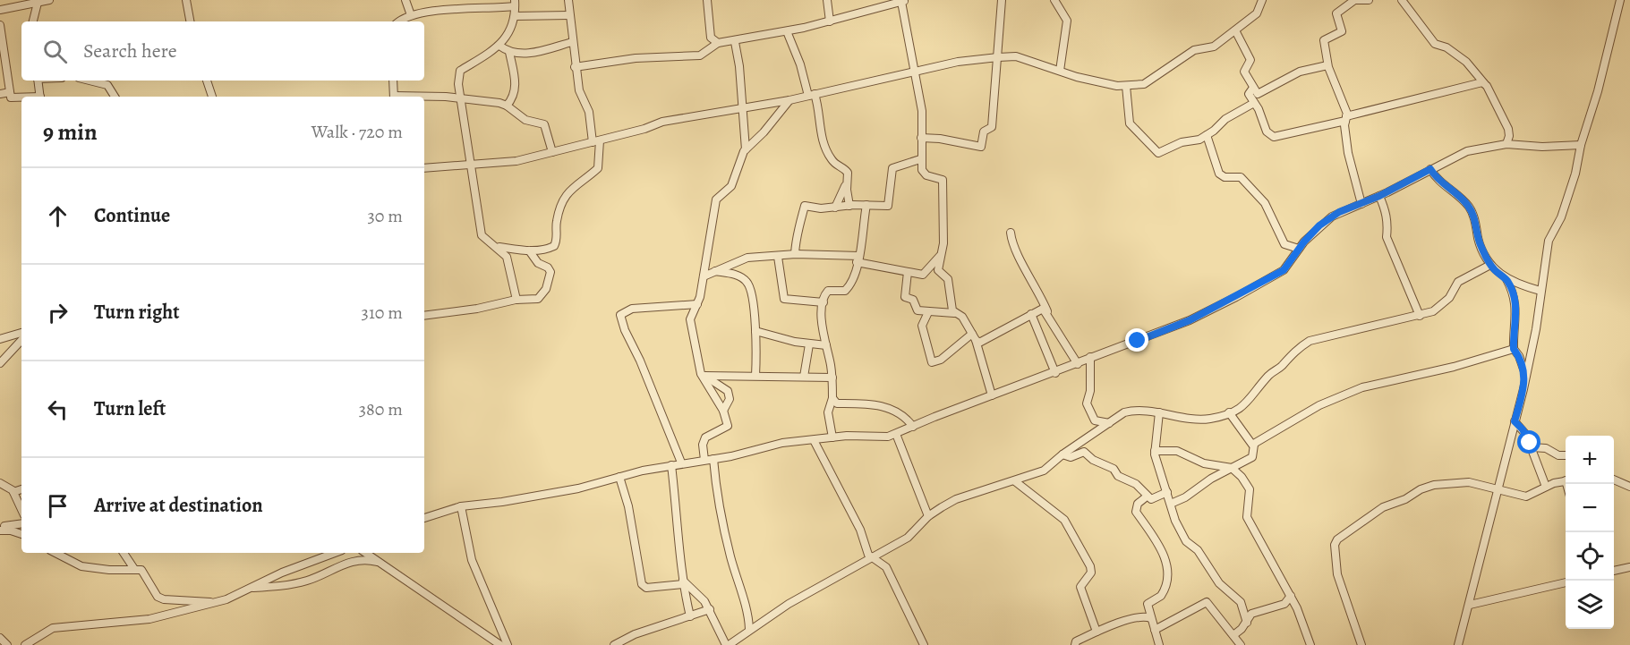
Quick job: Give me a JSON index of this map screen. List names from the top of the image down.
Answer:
{
  "page": {
    "search": "Search here",
    "heading": ["9 min", "Walk · 720 m"],
    "list": [
      ["Continue", "30 m"],
      ["Turn right", "310 m"],
      ["Turn left", "380 m"],
      "Arrive at destination"
    ],
    "map_buttons": ["+", "−"]
  }
}
